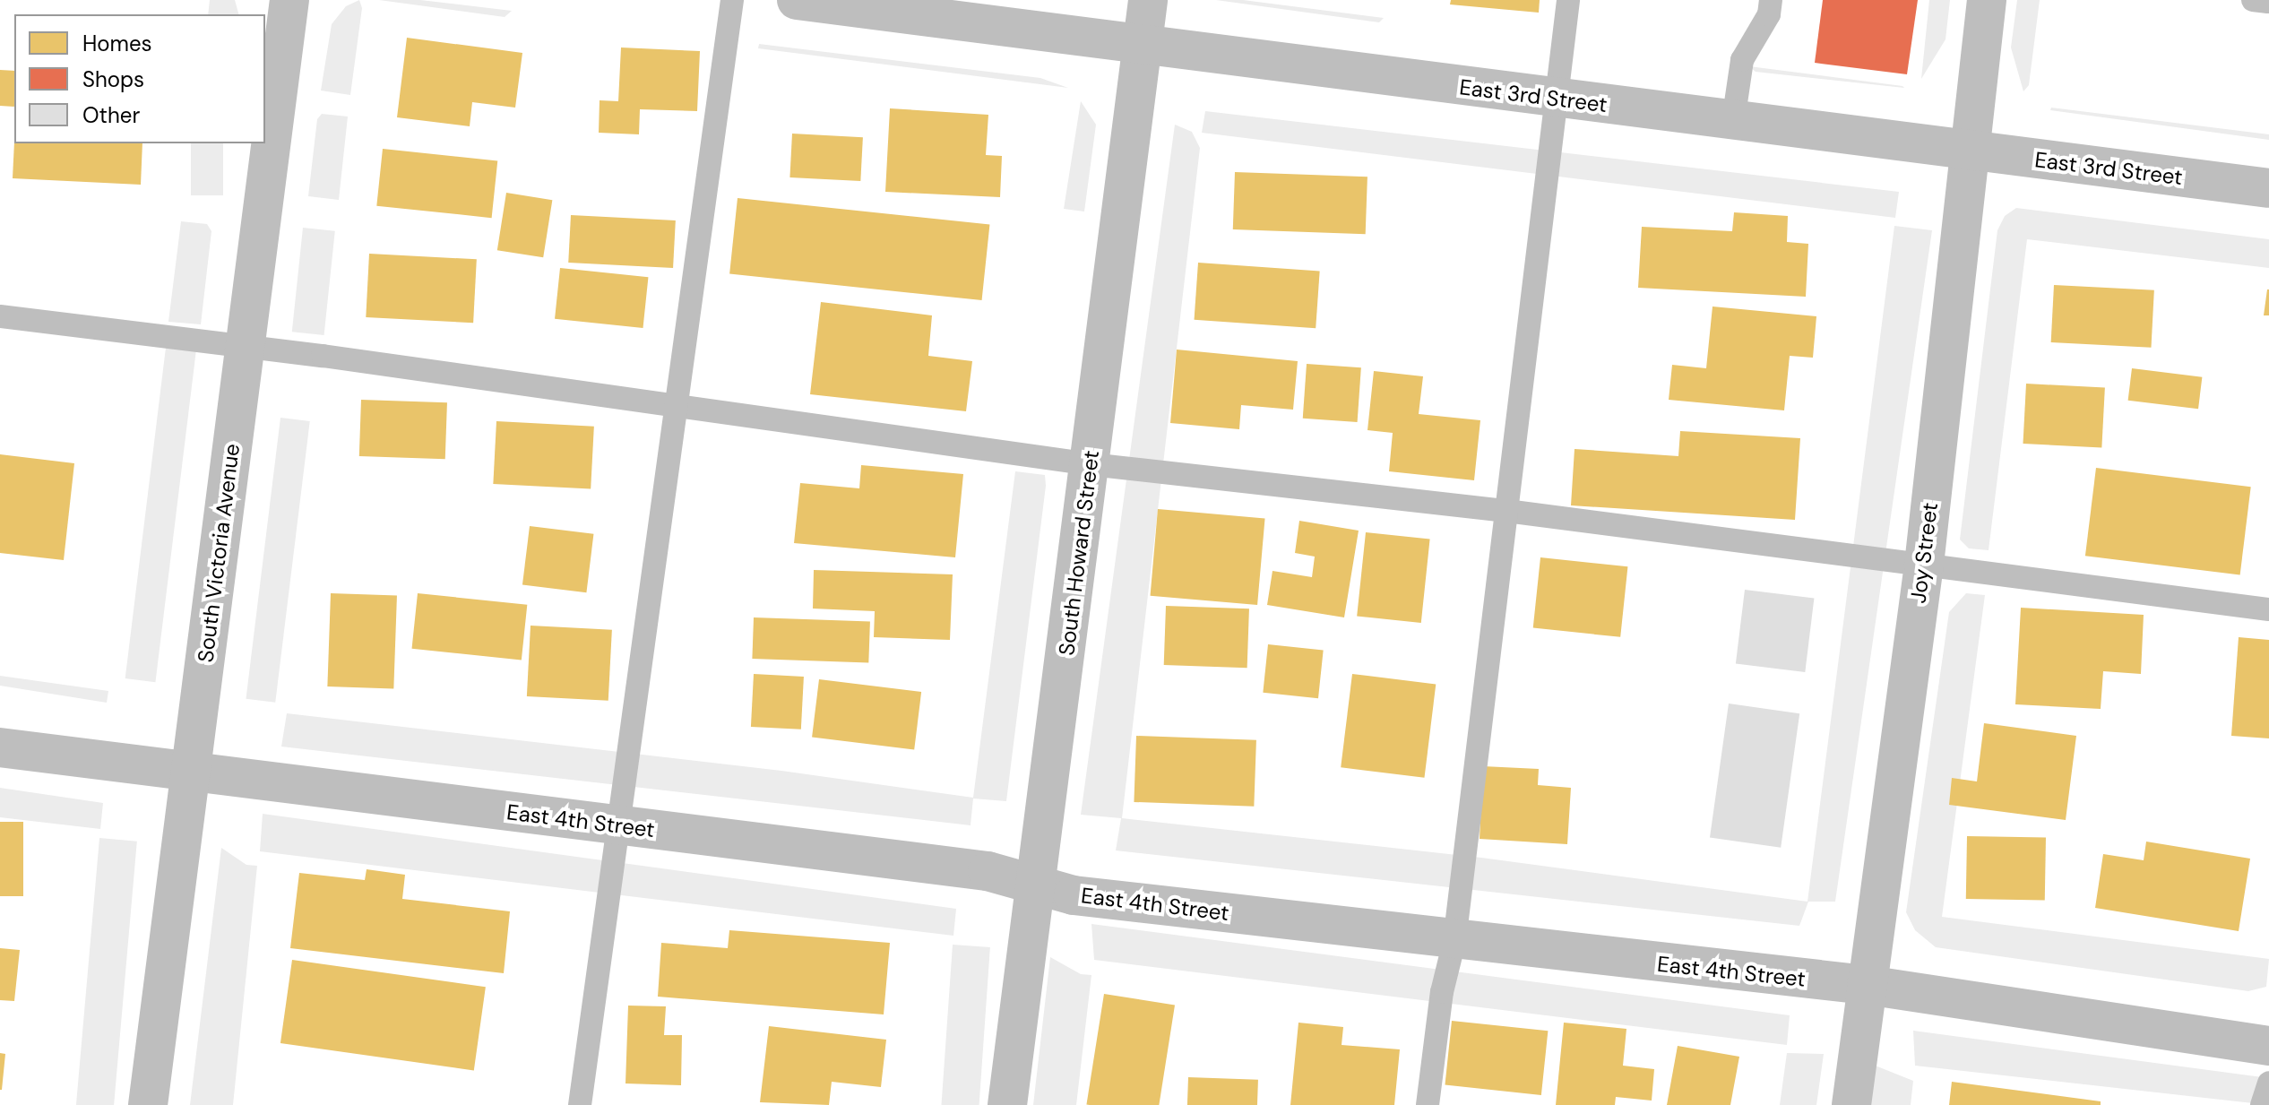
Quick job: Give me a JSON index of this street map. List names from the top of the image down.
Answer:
{
  "streets": {
    "street": [
      "East 3rd Street",
      "South Victoria Avenue",
      "South Howard Street",
      "Joy Street",
      "East 4th Street"
    ]
  },
  "crossings": [
    ["East 3rd Street", "South Howard Street"],
    ["East 3rd Street", "Joy Street"],
    ["South Victoria Avenue", "East 4th Street"],
    ["South Howard Street", "East 4th Street"],
    ["Joy Street", "East 4th Street"]
  ],
  "legend": ["Homes", "Shops", "Other"]
}
